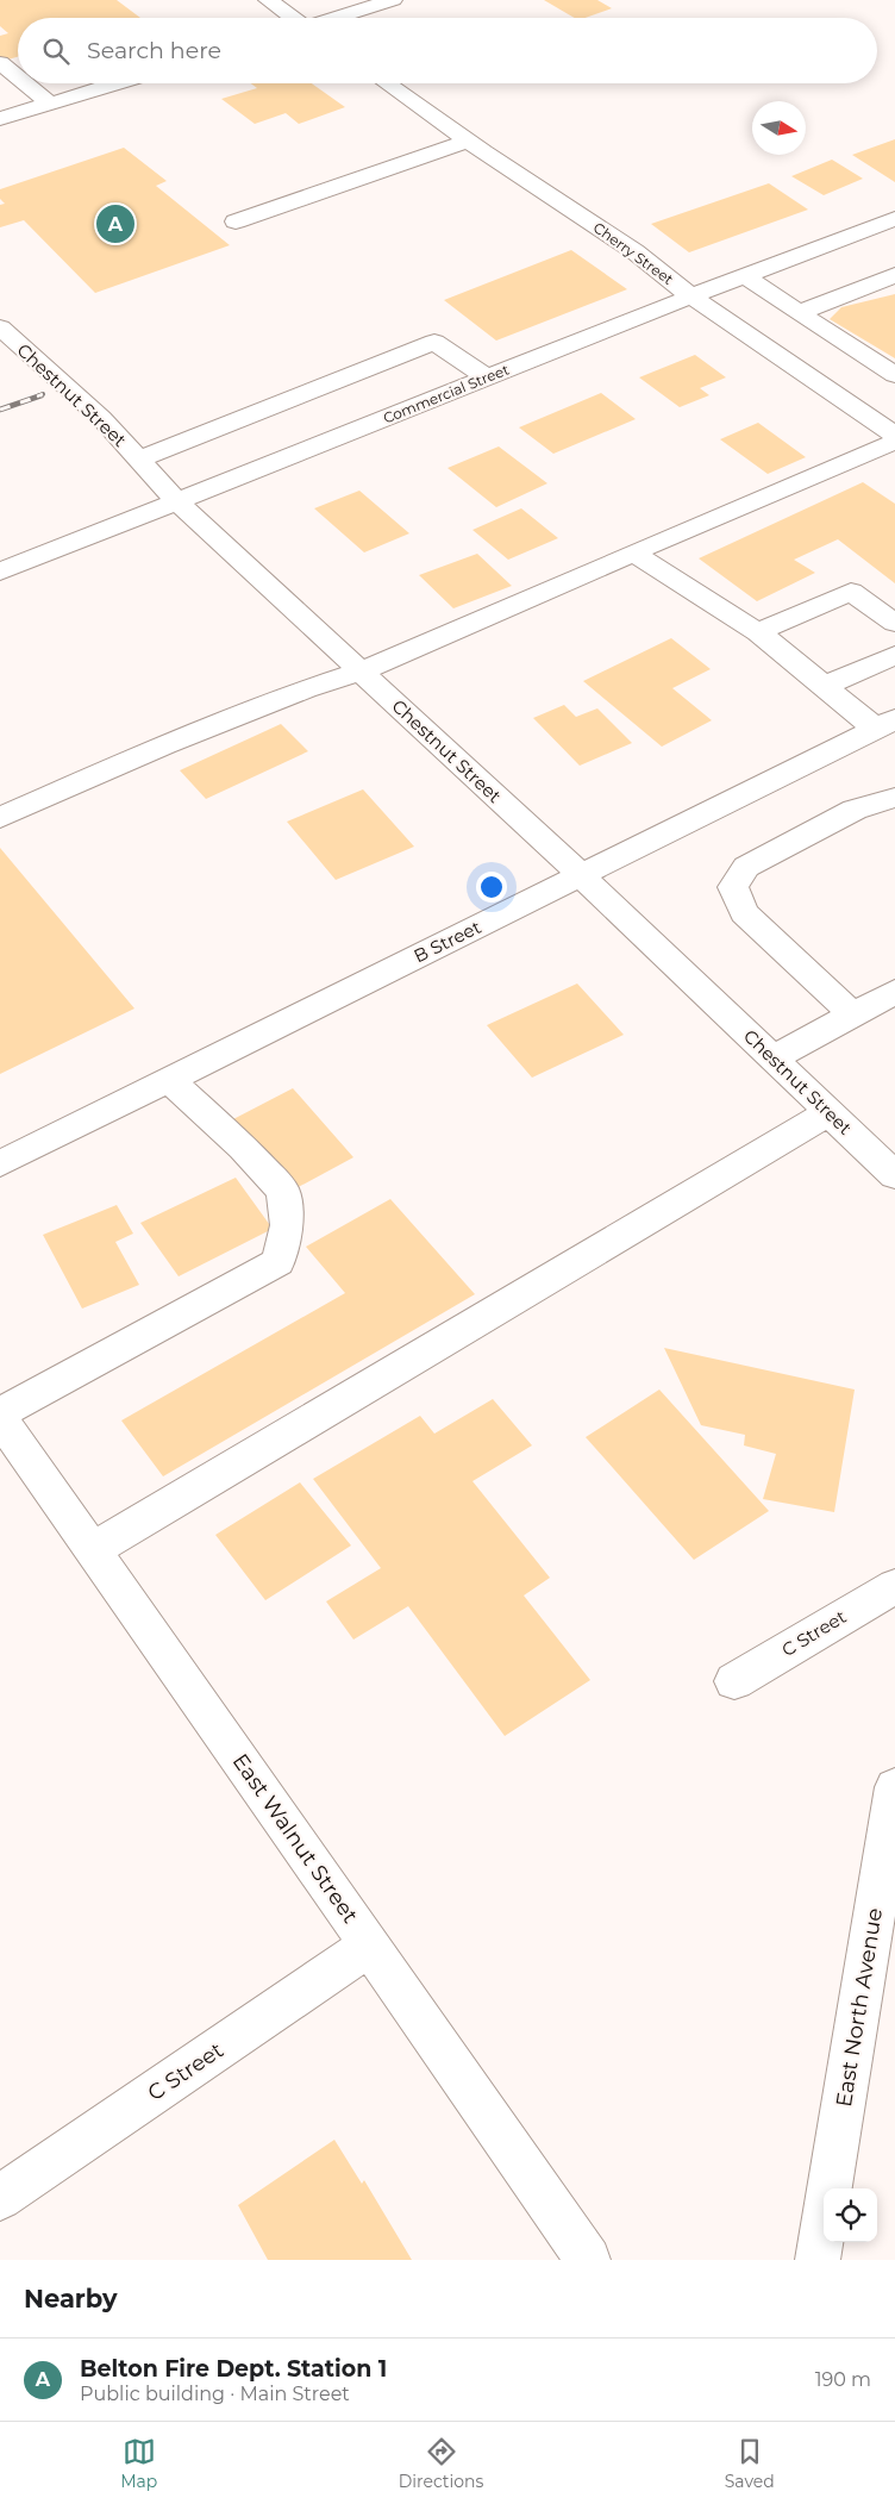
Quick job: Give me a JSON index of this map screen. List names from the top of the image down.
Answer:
{
  "streets": {
    "street": [
      "Cherry Street",
      "Commercial Street",
      "Chestnut Street",
      "B Street",
      "C Street",
      "East Walnut Street",
      "East North Avenue"
    ]
  },
  "crossings": [
    ["Cherry Street", "Commercial Street"],
    ["Commercial Street", "Chestnut Street"],
    ["Chestnut Street", "B Street"],
    ["C Street", "East Walnut Street"]
  ],
  "north": "right",
  "page": {
    "search": "Search here",
    "pins": "A",
    "heading": "Nearby",
    "list": [
      {
        "mark": "A",
        "name": "Belton Fire Dept. Station 1",
        "note": "Public building · Main Street",
        "value": "190 m"
      }
    ],
    "nav": ["Map", "Directions", "Saved"]
  }
}
